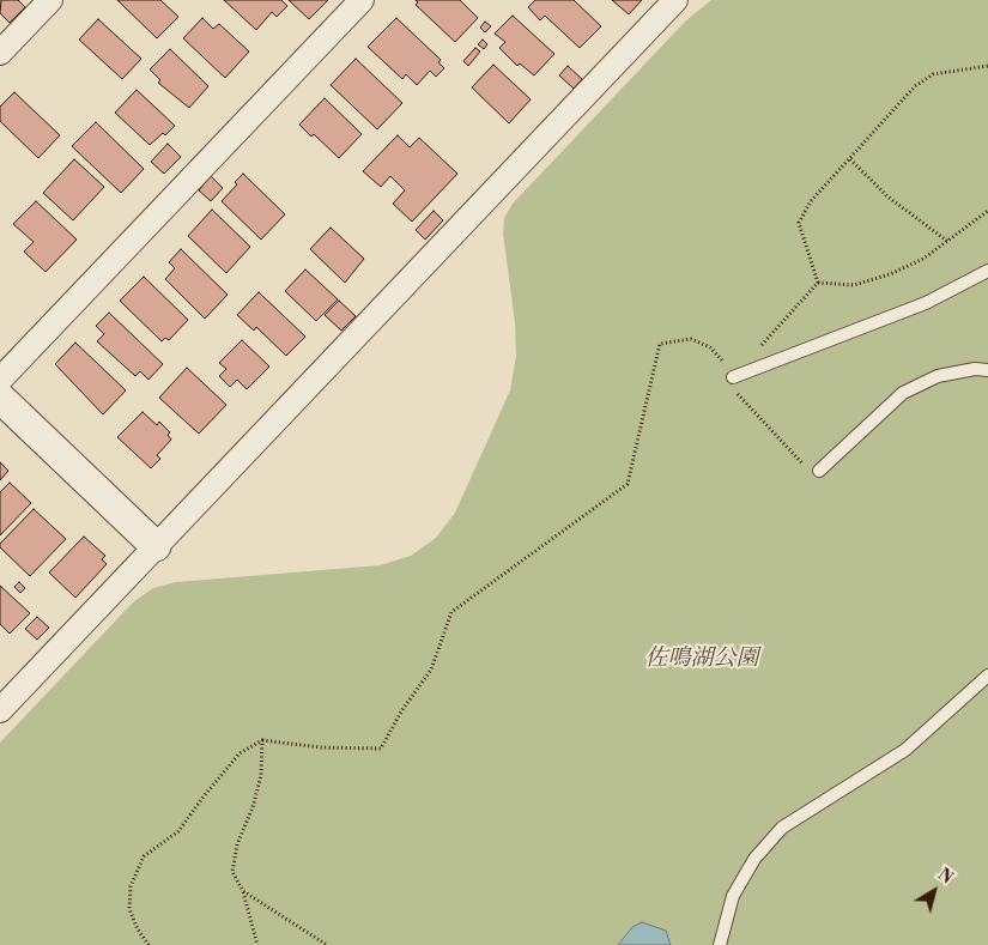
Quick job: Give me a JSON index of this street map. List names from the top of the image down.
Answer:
{
  "parks": ["佐鳴湖公園"],
  "north": "top right"
}
